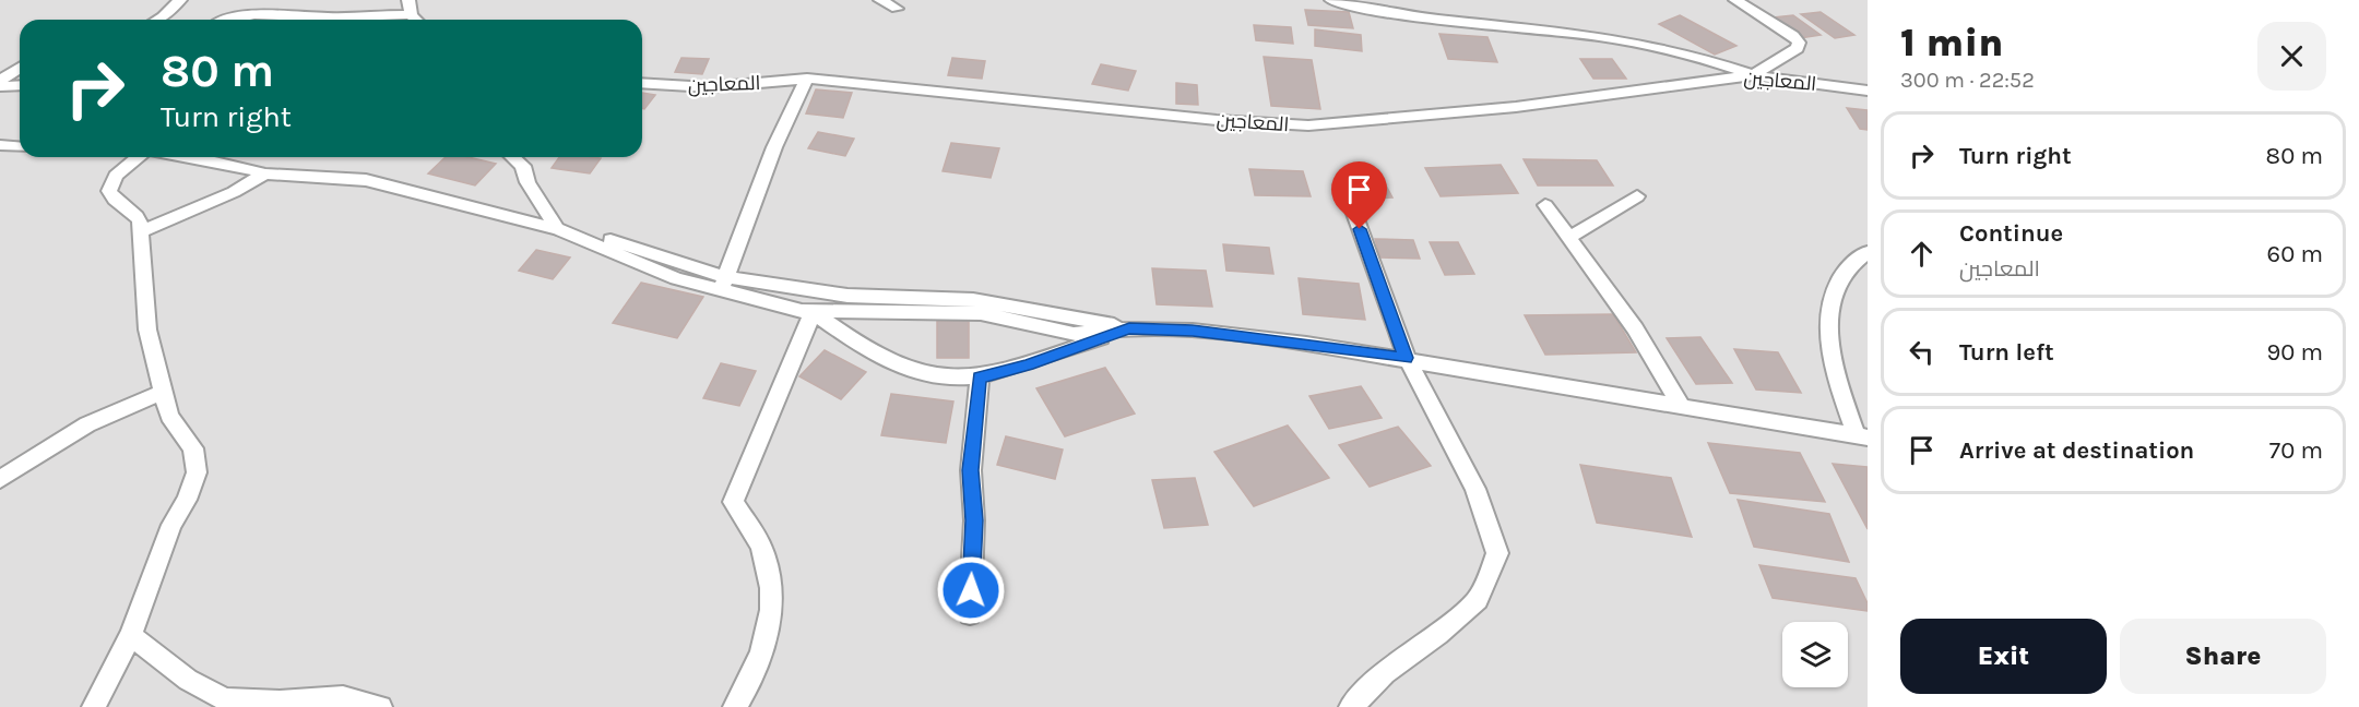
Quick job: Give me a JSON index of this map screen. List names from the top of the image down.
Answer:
{
  "streets": {
    "street": ["المعاجين"]
  },
  "page": {
    "heading": ["1 min", "300 m · 22:52"],
    "turn": ["80 m", "Turn right"],
    "list": [
      {
        "name": "Turn right",
        "value": "80 m"
      },
      {
        "name": "Continue",
        "note": "المعاجين",
        "value": "60 m"
      },
      {
        "name": "Turn left",
        "value": "90 m"
      },
      {
        "name": "Arrive at destination",
        "value": "70 m"
      }
    ],
    "buttons": ["Exit", "Share"]
  }
}
